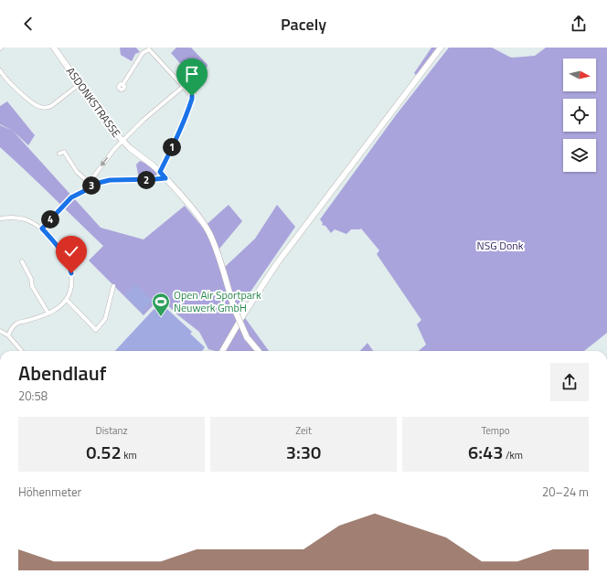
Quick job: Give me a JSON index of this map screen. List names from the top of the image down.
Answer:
{
  "streets": {
    "street": ["ASDONKSTRASSE"]
  },
  "parks": ["NSG Donk"],
  "places": {
    "sports": ["Open Air Sportpark Neuwerk GmbH"]
  },
  "north": "right",
  "page": {
    "header": "Pacely",
    "pins": [
      "1",
      "2",
      "3",
      "4"
    ],
    "heading": ["Abendlauf", "20:58"],
    "stats": [
      ["Distanz", "0.52 km"],
      ["Zeit", "3:30"],
      ["Tempo", "6:43 /km"]
    ],
    "chart": ["Höhenmeter", "20–24 m"]
  }
}
